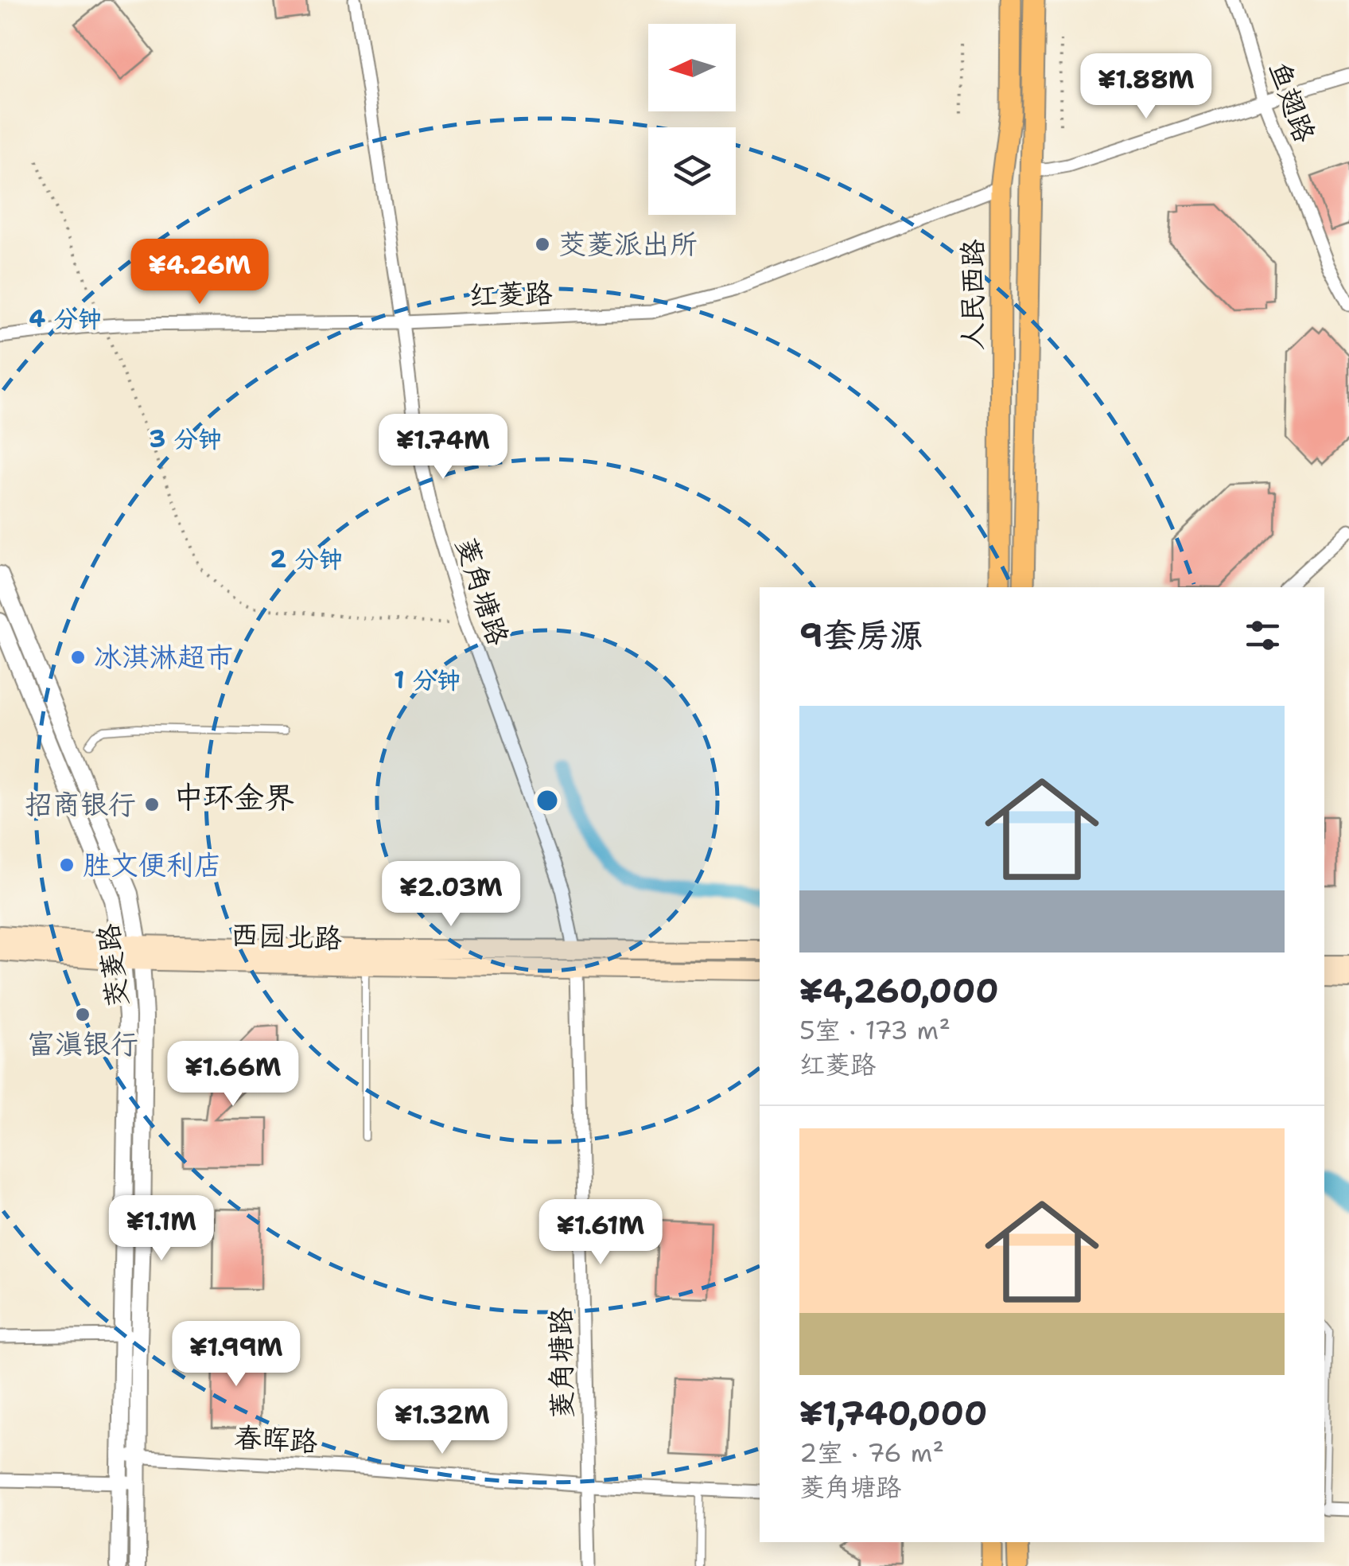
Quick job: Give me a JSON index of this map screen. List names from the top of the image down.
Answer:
{
  "streets": {
    "main road": ["人民西路", "西园北路"],
    "street": [
      "鱼翅路",
      "红菱路",
      "菱角塘路",
      "茭菱路",
      "春晖路"
    ]
  },
  "crossings": [
    ["红菱路", "人民西路"],
    ["红菱路", "菱角塘路"],
    ["菱角塘路", "西园北路"],
    ["菱角塘路", "春晖路"],
    ["西园北路", "茭菱路"],
    ["茭菱路", "春晖路"]
  ],
  "districts": ["中环金界"],
  "places": [
    "茭菱派出所",
    "冰淇淋超市",
    "招商银行",
    "胜文便利店",
    "富滇银行"
  ],
  "north": "left",
  "page": {
    "price": [
      "¥1.88M",
      "¥4.26M",
      "¥1.74M",
      "¥2.03M",
      "¥1.66M",
      "¥1.1M",
      "¥1.61M",
      "¥1.99M",
      "¥1.32M"
    ],
    "heading": "9套房源",
    "list": [
      {
        "name": "¥4,260,000",
        "note": "5室 · 173 m² · 红菱路"
      },
      {
        "name": "¥1,740,000",
        "note": "2室 · 76 m² · 菱角塘路"
      }
    ]
  },
  "rings": [
    "4 分钟",
    "3 分钟",
    "2 分钟",
    "1 分钟"
  ]
}
